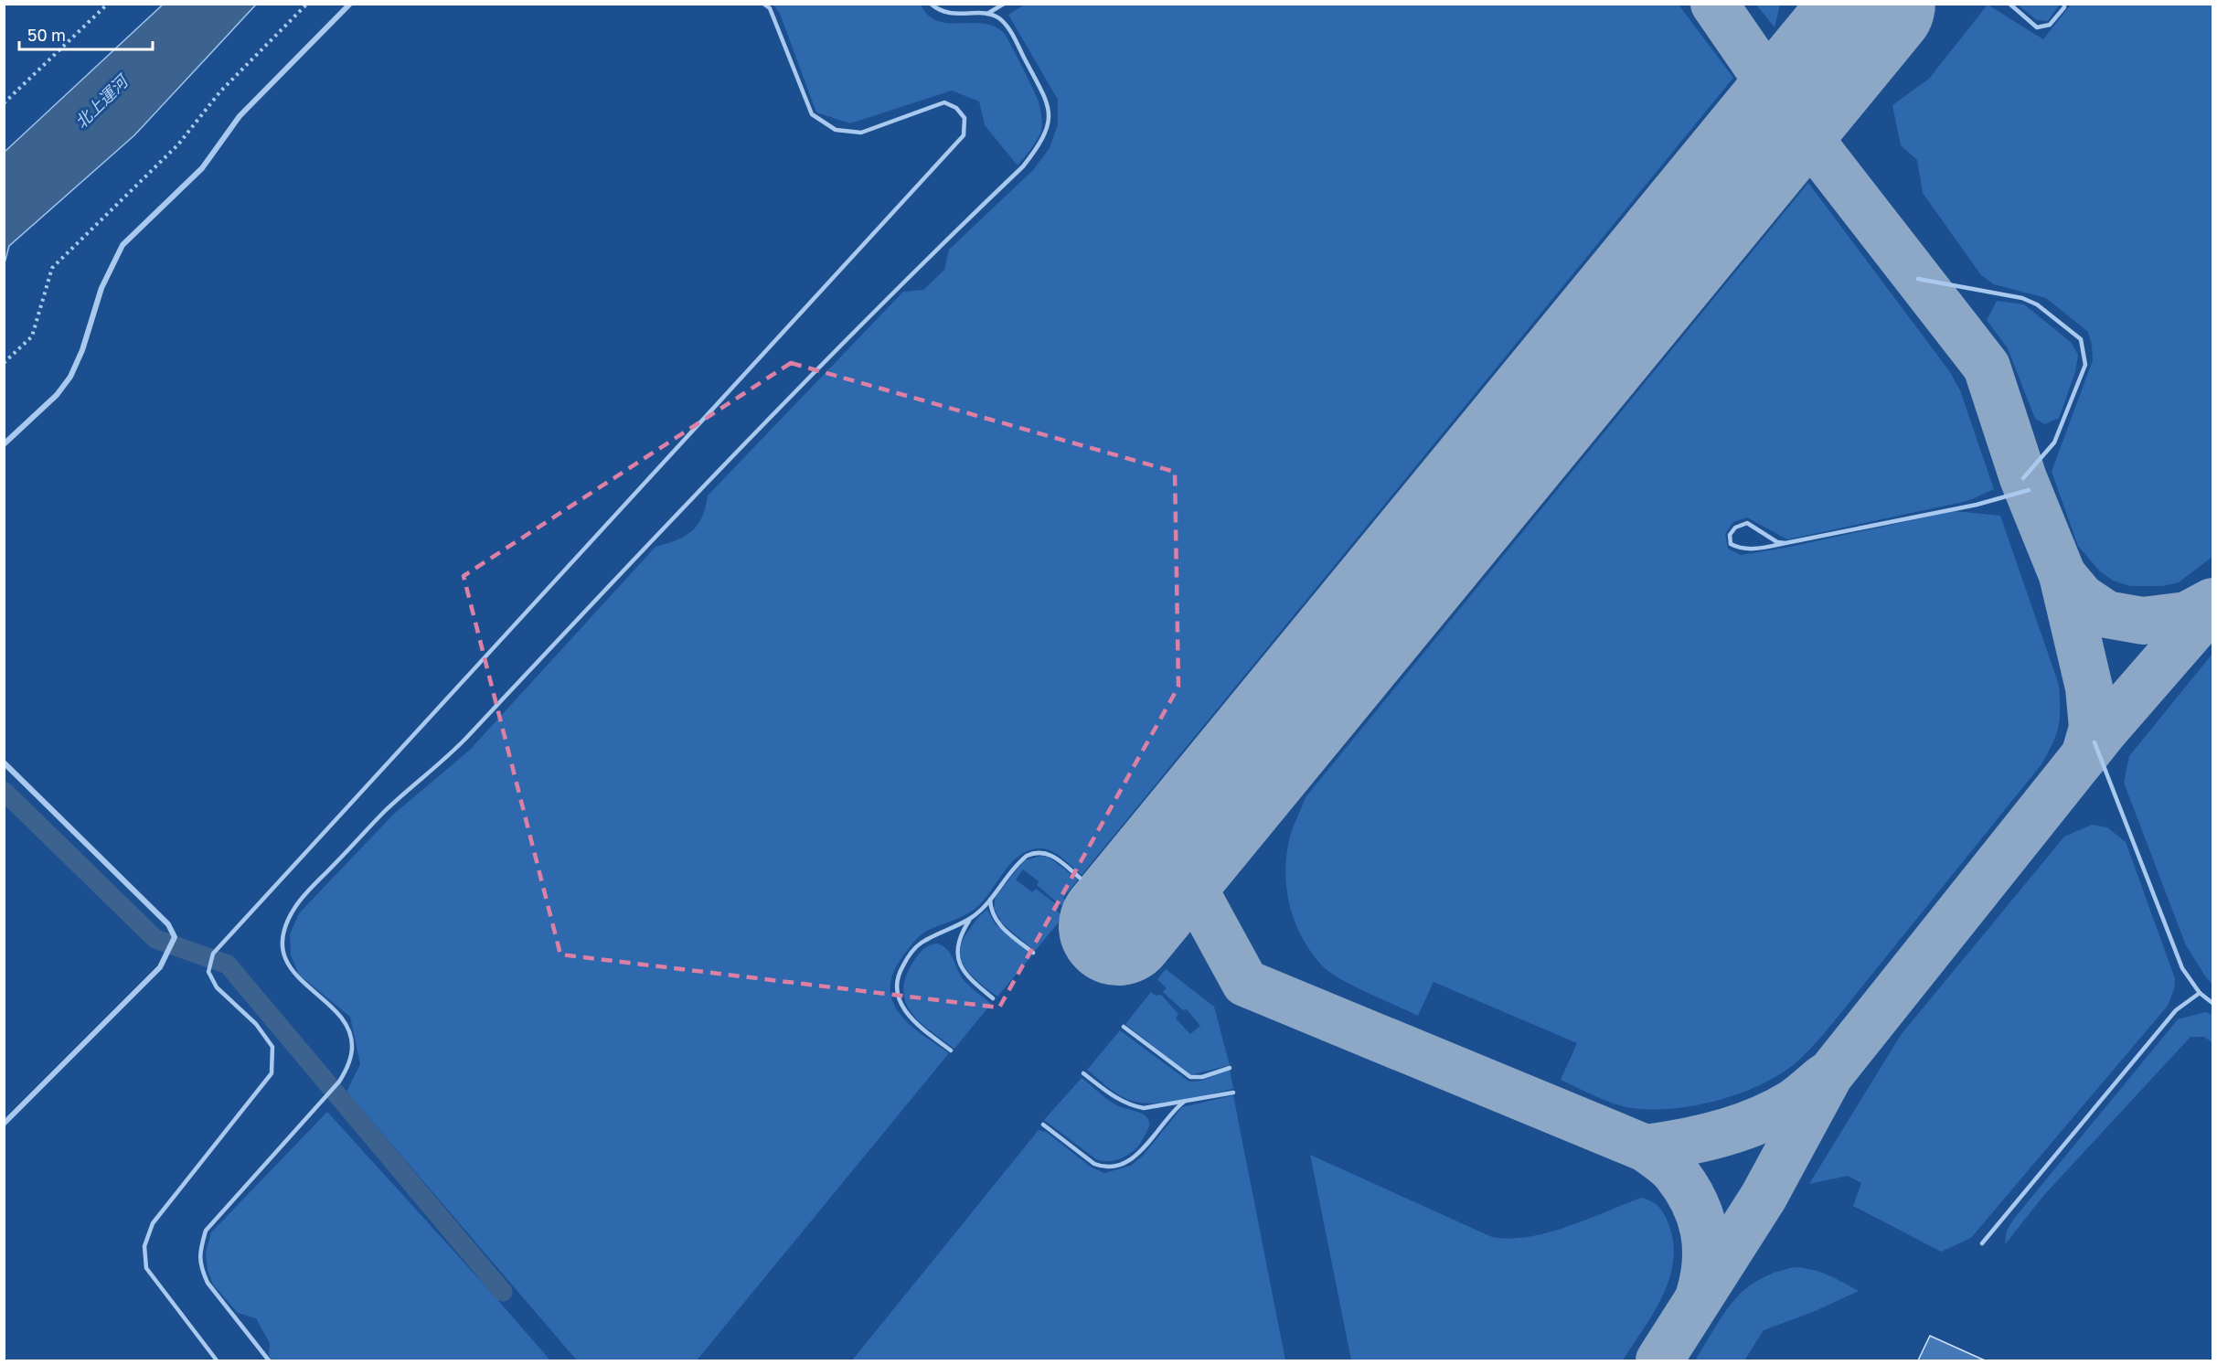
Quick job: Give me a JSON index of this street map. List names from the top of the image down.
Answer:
{
  "water": ["北上運河"],
  "scale_bar": "50 m"
}
